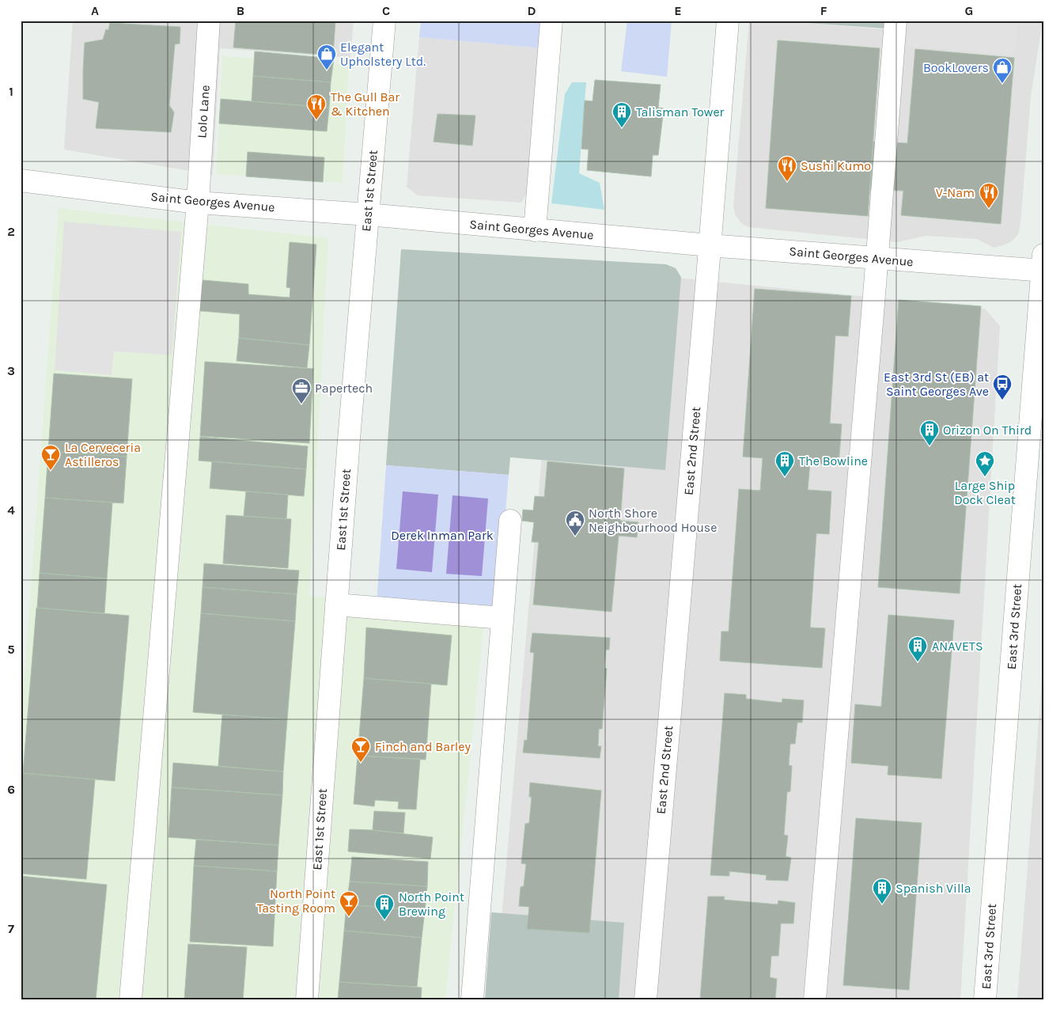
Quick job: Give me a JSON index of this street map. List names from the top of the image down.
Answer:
{
  "streets": {
    "street": [
      "Lolo Lane",
      "East 1st Street",
      "Saint Georges Avenue",
      "East 2nd Street",
      "East 3rd Street"
    ]
  },
  "crossings": [
    ["Lolo Lane", "Saint Georges Avenue"],
    ["East 1st Street", "Saint Georges Avenue"],
    ["Saint Georges Avenue", "East 2nd Street"],
    ["Saint Georges Avenue", "East 3rd Street"]
  ],
  "parks": ["Derek Inman Park"],
  "places": {
    "shop": ["Elegant Upholstery Ltd.", "BookLovers"],
    "restaurant": ["The Gull Bar & Kitchen", "Sushi Kumo", "V-Nam"],
    "building": [
      "Talisman Tower",
      "Orizon On Third",
      "The Bowline",
      "ANAVETS",
      "Spanish Villa",
      "North Point Brewing"
    ],
    "bus stop": ["East 3rd St (EB) at Saint Georges Ave"],
    "office": ["Papertech"],
    "bar": ["La Cerveceria Astilleros", "Finch and Barley", "North Point Tasting Room"],
    "place": ["Large Ship Dock Cleat"],
    "public building": ["North Shore Neighbourhood House"]
  },
  "grid": {
    "columns": [
      "A",
      "B",
      "C",
      "D",
      "E",
      "F",
      "G"
    ],
    "rows": [
      "1",
      "2",
      "3",
      "4",
      "5",
      "6",
      "7"
    ]
  }
}
